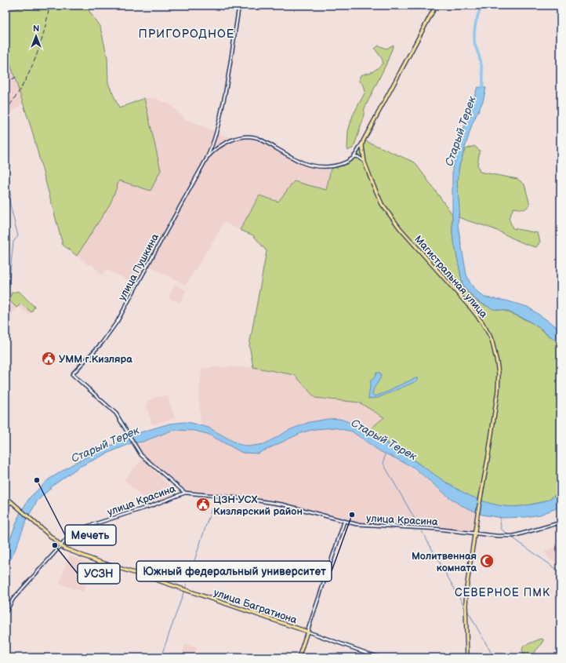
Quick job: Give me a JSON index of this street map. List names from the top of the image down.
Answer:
{
  "streets": {
    "main road": ["Магистральная улица", "улица Багратиона"],
    "street": ["улица Пушкина", "улица Красина"]
  },
  "crossings": [
    ["улица Пушкина", "улица Красина"],
    ["Магистральная улица", "улица Красина"],
    ["улица Красина", "улица Багратиона"]
  ],
  "districts": ["ПРИГОРОДНОЕ", "СЕВЕРНОЕ ПМК"],
  "water": ["Старый Терек"],
  "places": {
    "public building": ["УММ г.Кизляра", "ЦЗН УСХ Кизлярский район"],
    "other": ["Мечеть", "Южный федеральный университет", "УСЗН"],
    "mosque": ["Молитвенная комната"]
  },
  "north": "top"
}
